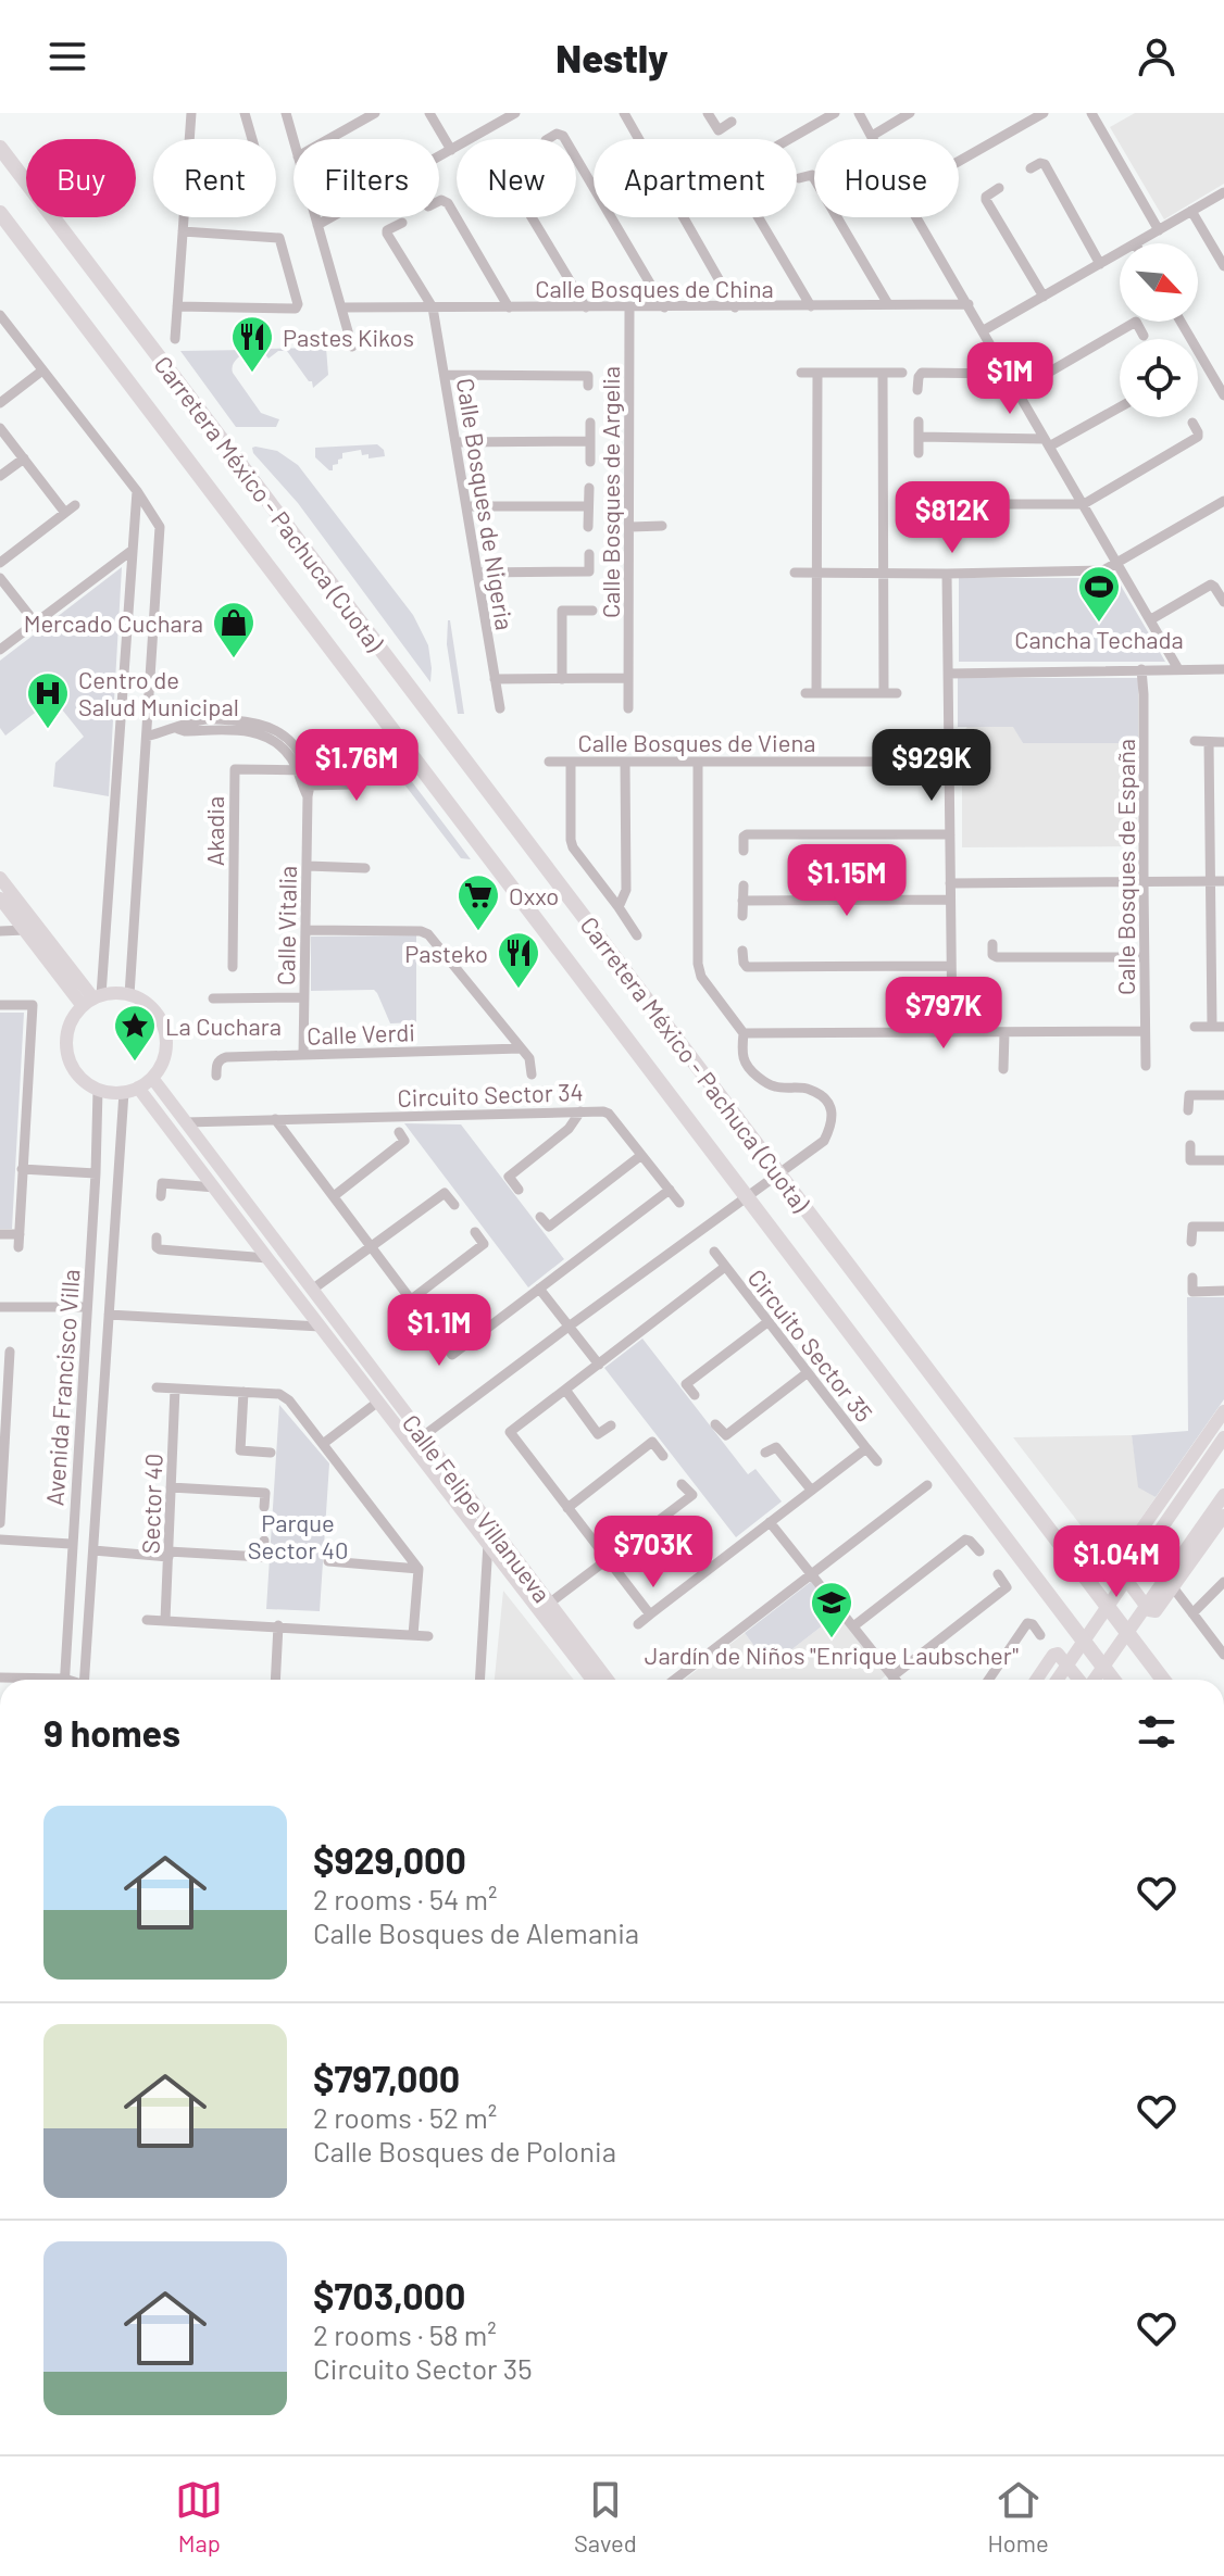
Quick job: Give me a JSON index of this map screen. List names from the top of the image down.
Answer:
{
  "streets": {
    "highway": ["Carretera México - Pachuca (Cuota)"],
    "main road": ["Calle Felipe Villanueva"],
    "street": [
      "Calle Bosques de China",
      "Calle Bosques de Argelia",
      "Calle Bosques de Nigeria",
      "Calle Bosques de Viena",
      "Akadia",
      "Calle Bosques de España",
      "Calle Vitalia",
      "Calle Verdi",
      "Circuito Sector 34",
      "Circuito Sector 35",
      "Avenida Francisco Villa",
      "Sector 40"
    ]
  },
  "crossings": [
    ["Calle Bosques de China", "Calle Bosques de Argelia"],
    ["Calle Bosques de China", "Calle Bosques de Nigeria"],
    ["Akadia", "Calle Vitalia"],
    ["Calle Vitalia", "Calle Verdi"],
    ["Circuito Sector 34", "Calle Felipe Villanueva"],
    ["Avenida Francisco Villa", "Calle Felipe Villanueva"]
  ],
  "parks": ["Parque Sector 40"],
  "places": {
    "restaurant": ["Pastes Kikos", "Pasteko"],
    "sports": ["Cancha Techada"],
    "shop": ["Mercado Cuchara"],
    "hospital": ["Centro de Salud Municipal"],
    "supermarket": ["Oxxo"],
    "place": ["La Cuchara"],
    "school or university": ["Jardín de Niños \"Enrique Laubscher\""]
  },
  "north": "bottom right",
  "page": {
    "header": "Nestly",
    "chip": [
      "Buy",
      "Rent",
      "Filters",
      "New",
      "Apartment",
      "House"
    ],
    "price": [
      "$1M",
      "$812K",
      "$1.76M",
      "$929K",
      "$1.15M",
      "$797K",
      "$1.1M",
      "$703K",
      "$1.04M"
    ],
    "heading": "9 homes",
    "list": [
      {
        "name": "$929,000",
        "note": "2 rooms · 54 m² · Calle Bosques de Alemania"
      },
      {
        "name": "$797,000",
        "note": "2 rooms · 52 m² · Calle Bosques de Polonia"
      },
      {
        "name": "$703,000",
        "note": "2 rooms · 58 m² · Circuito Sector 35"
      }
    ],
    "tabs": ["Map", "Saved", "Home"]
  }
}
